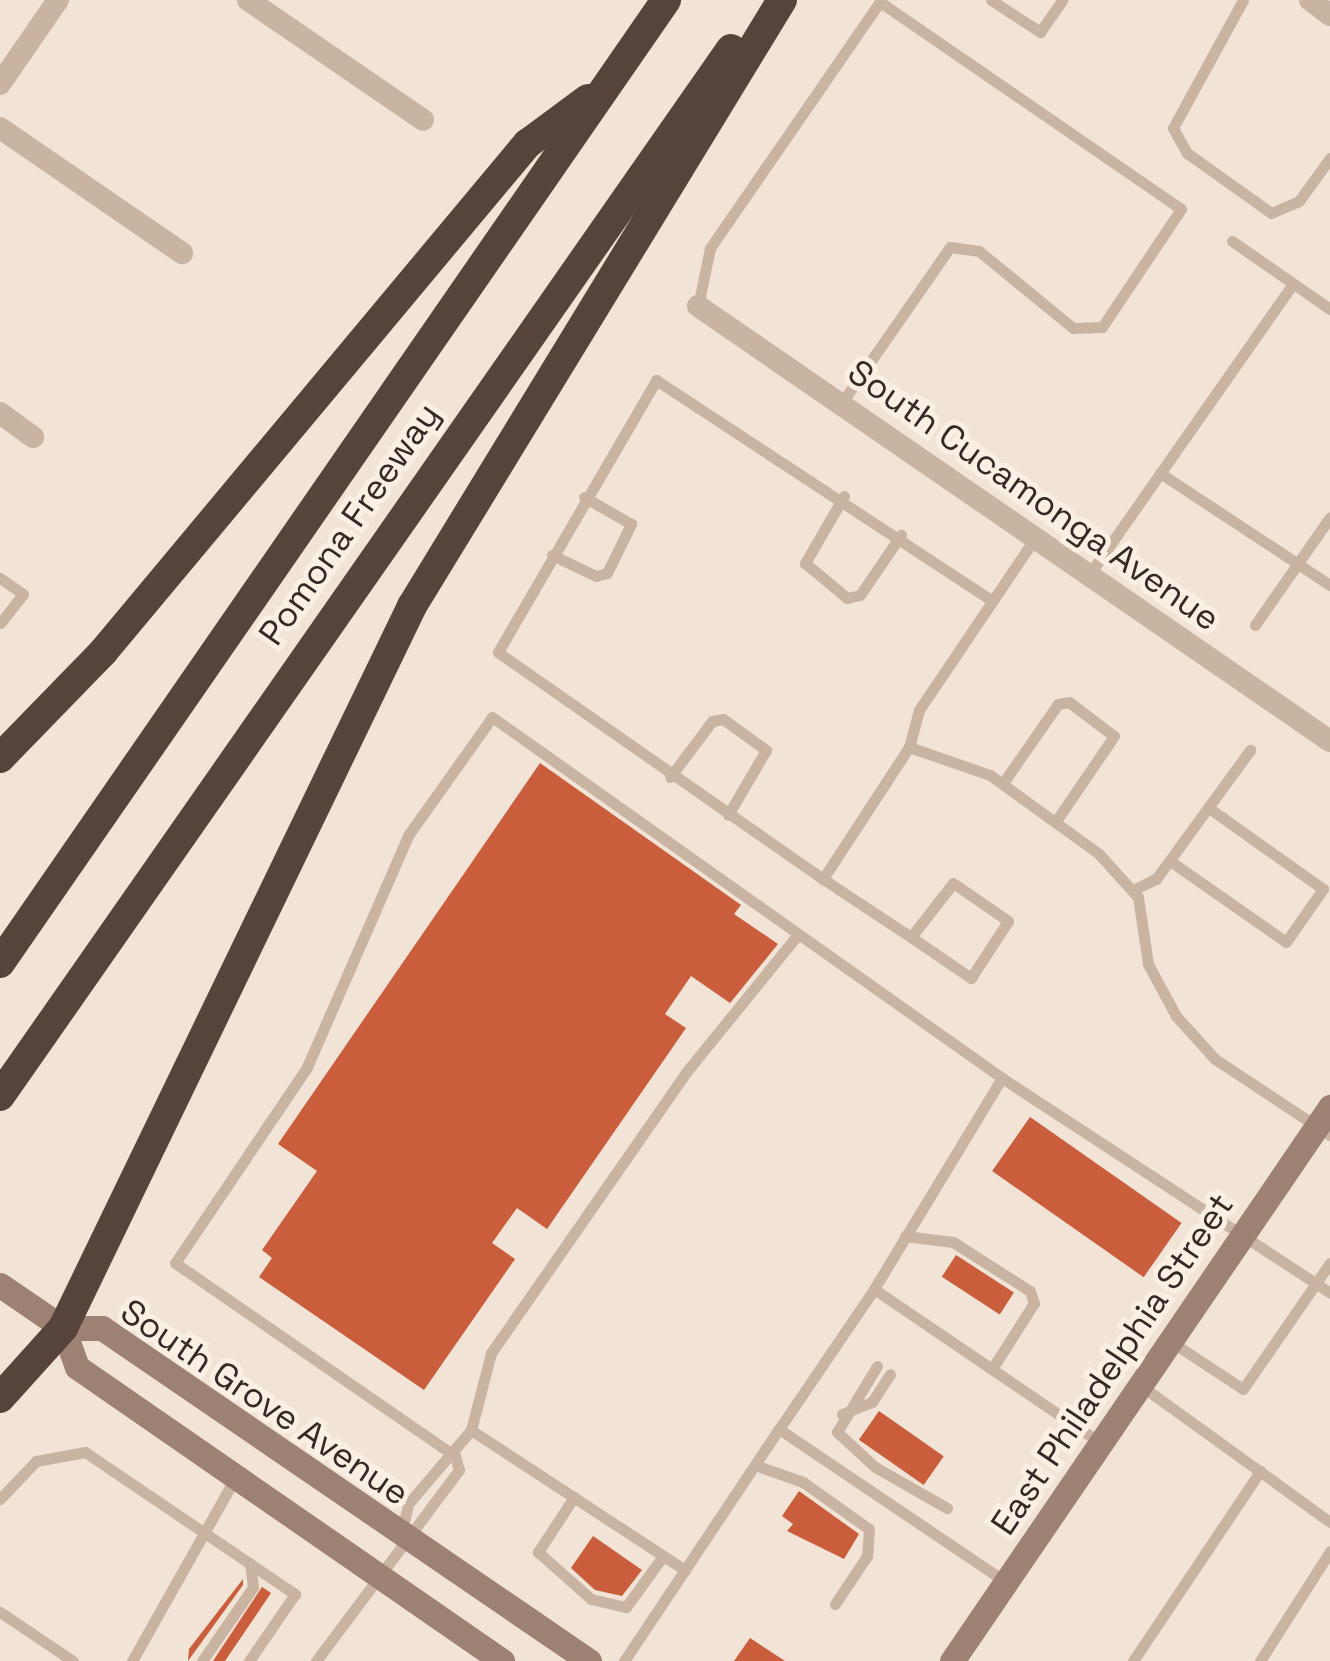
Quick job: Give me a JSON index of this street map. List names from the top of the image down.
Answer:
{
  "streets": {
    "highway": ["Pomona Freeway"],
    "main road": ["East Philadelphia Street", "South Grove Avenue"],
    "street": ["South Cucamonga Avenue"]
  }
}
